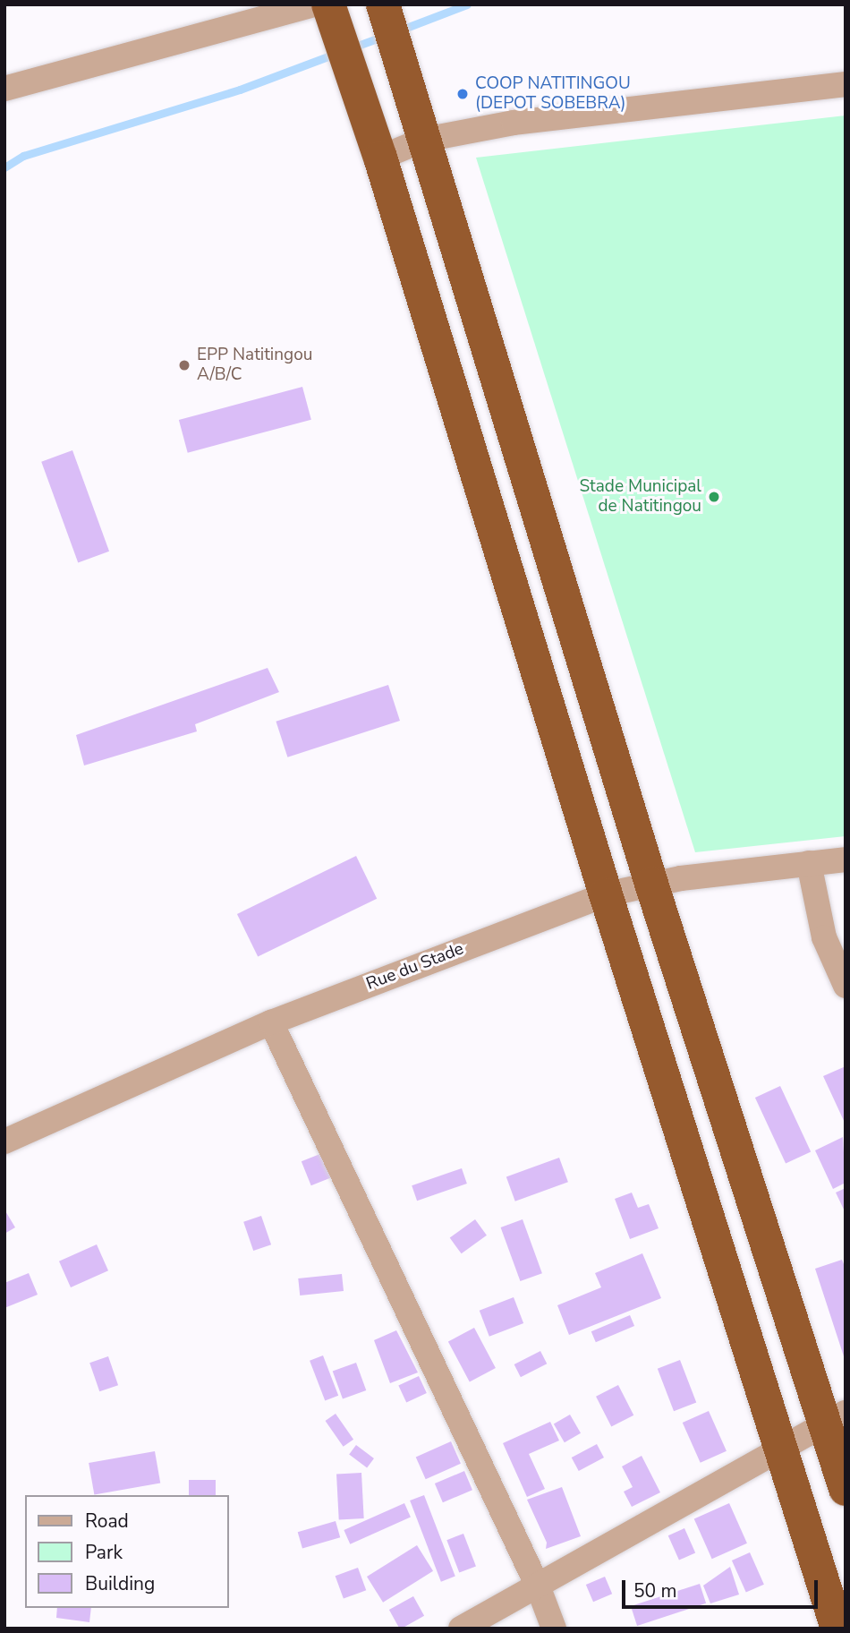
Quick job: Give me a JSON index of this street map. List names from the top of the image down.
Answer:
{
  "streets": {
    "street": ["Rue du Stade"]
  },
  "places": ["COOP NATITINGOU (DEPOT SOBEBRA)", "EPP Natitingou A/B/C", "Stade Municipal de Natitingou"],
  "legend": ["Road", "Park", "Building"],
  "scale_bar": "50 m"
}
